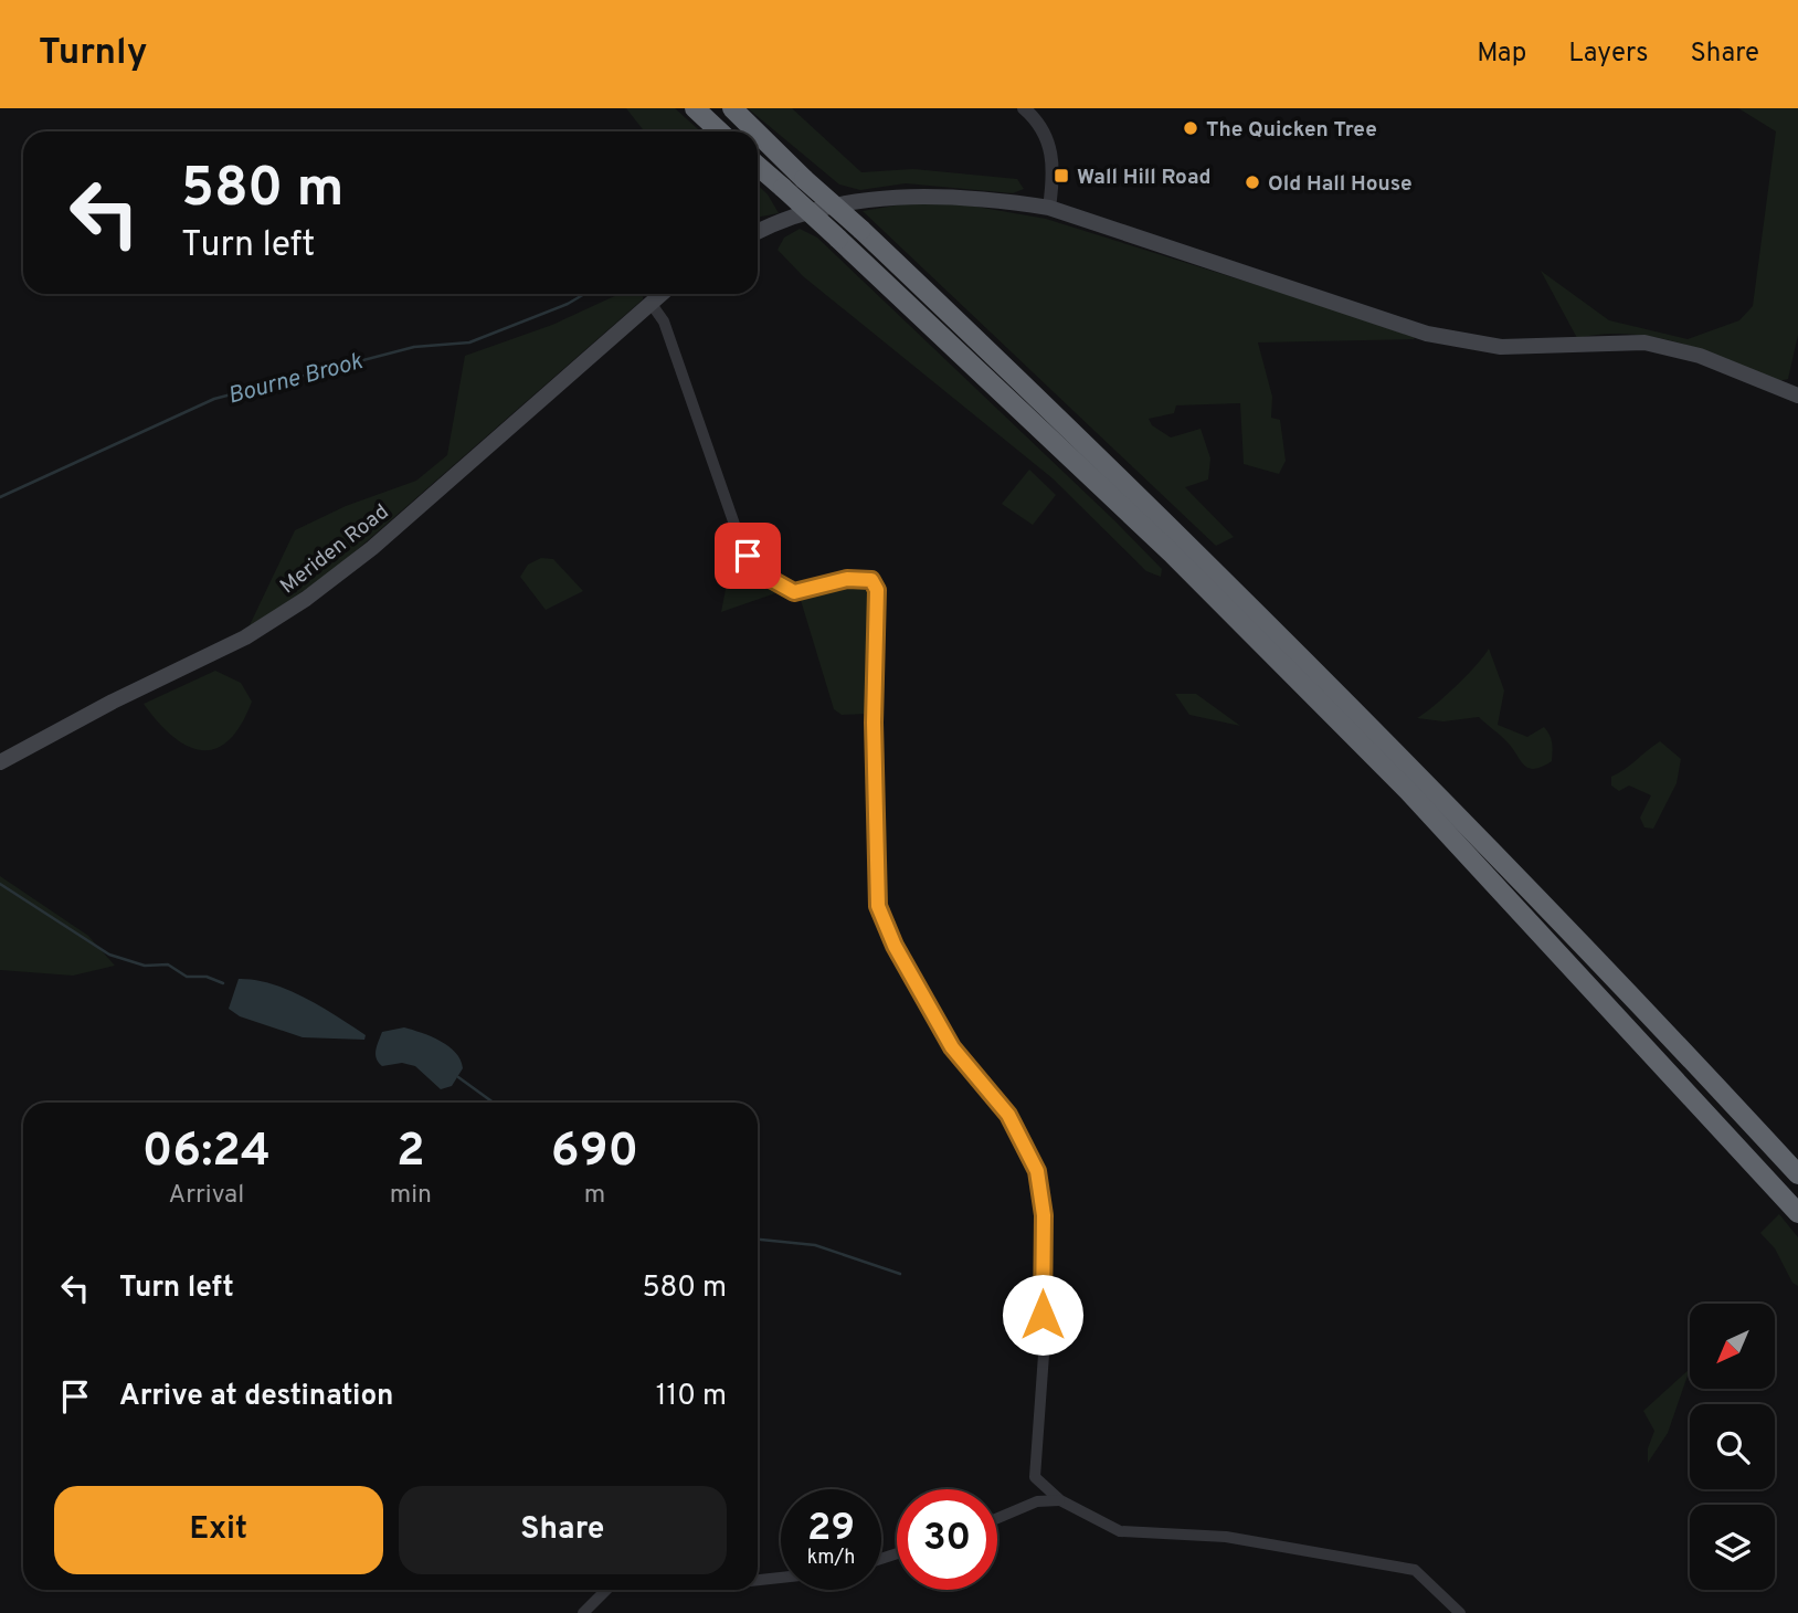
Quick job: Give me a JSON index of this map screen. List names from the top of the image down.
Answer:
{
  "streets": {
    "main road": ["Meriden Road"]
  },
  "water": ["Bourne Brook"],
  "places": {
    "other": ["The Quicken Tree", "Old Hall House"],
    "transit": ["Wall Hill Road"]
  },
  "north": "bottom left",
  "page": {
    "header": "Turnly",
    "nav": ["Map", "Layers", "Share"],
    "turn": ["580 m", "Turn left"],
    "eta": [
      "06:24",
      "Arrival",
      "2",
      "min",
      "690",
      "m"
    ],
    "list": [
      {
        "name": "Turn left",
        "value": "580 m"
      },
      {
        "name": "Arrive at destination",
        "value": "110 m"
      }
    ],
    "buttons": ["Exit", "Share"],
    "speed": "29 km/h",
    "limit": "30"
  }
}
